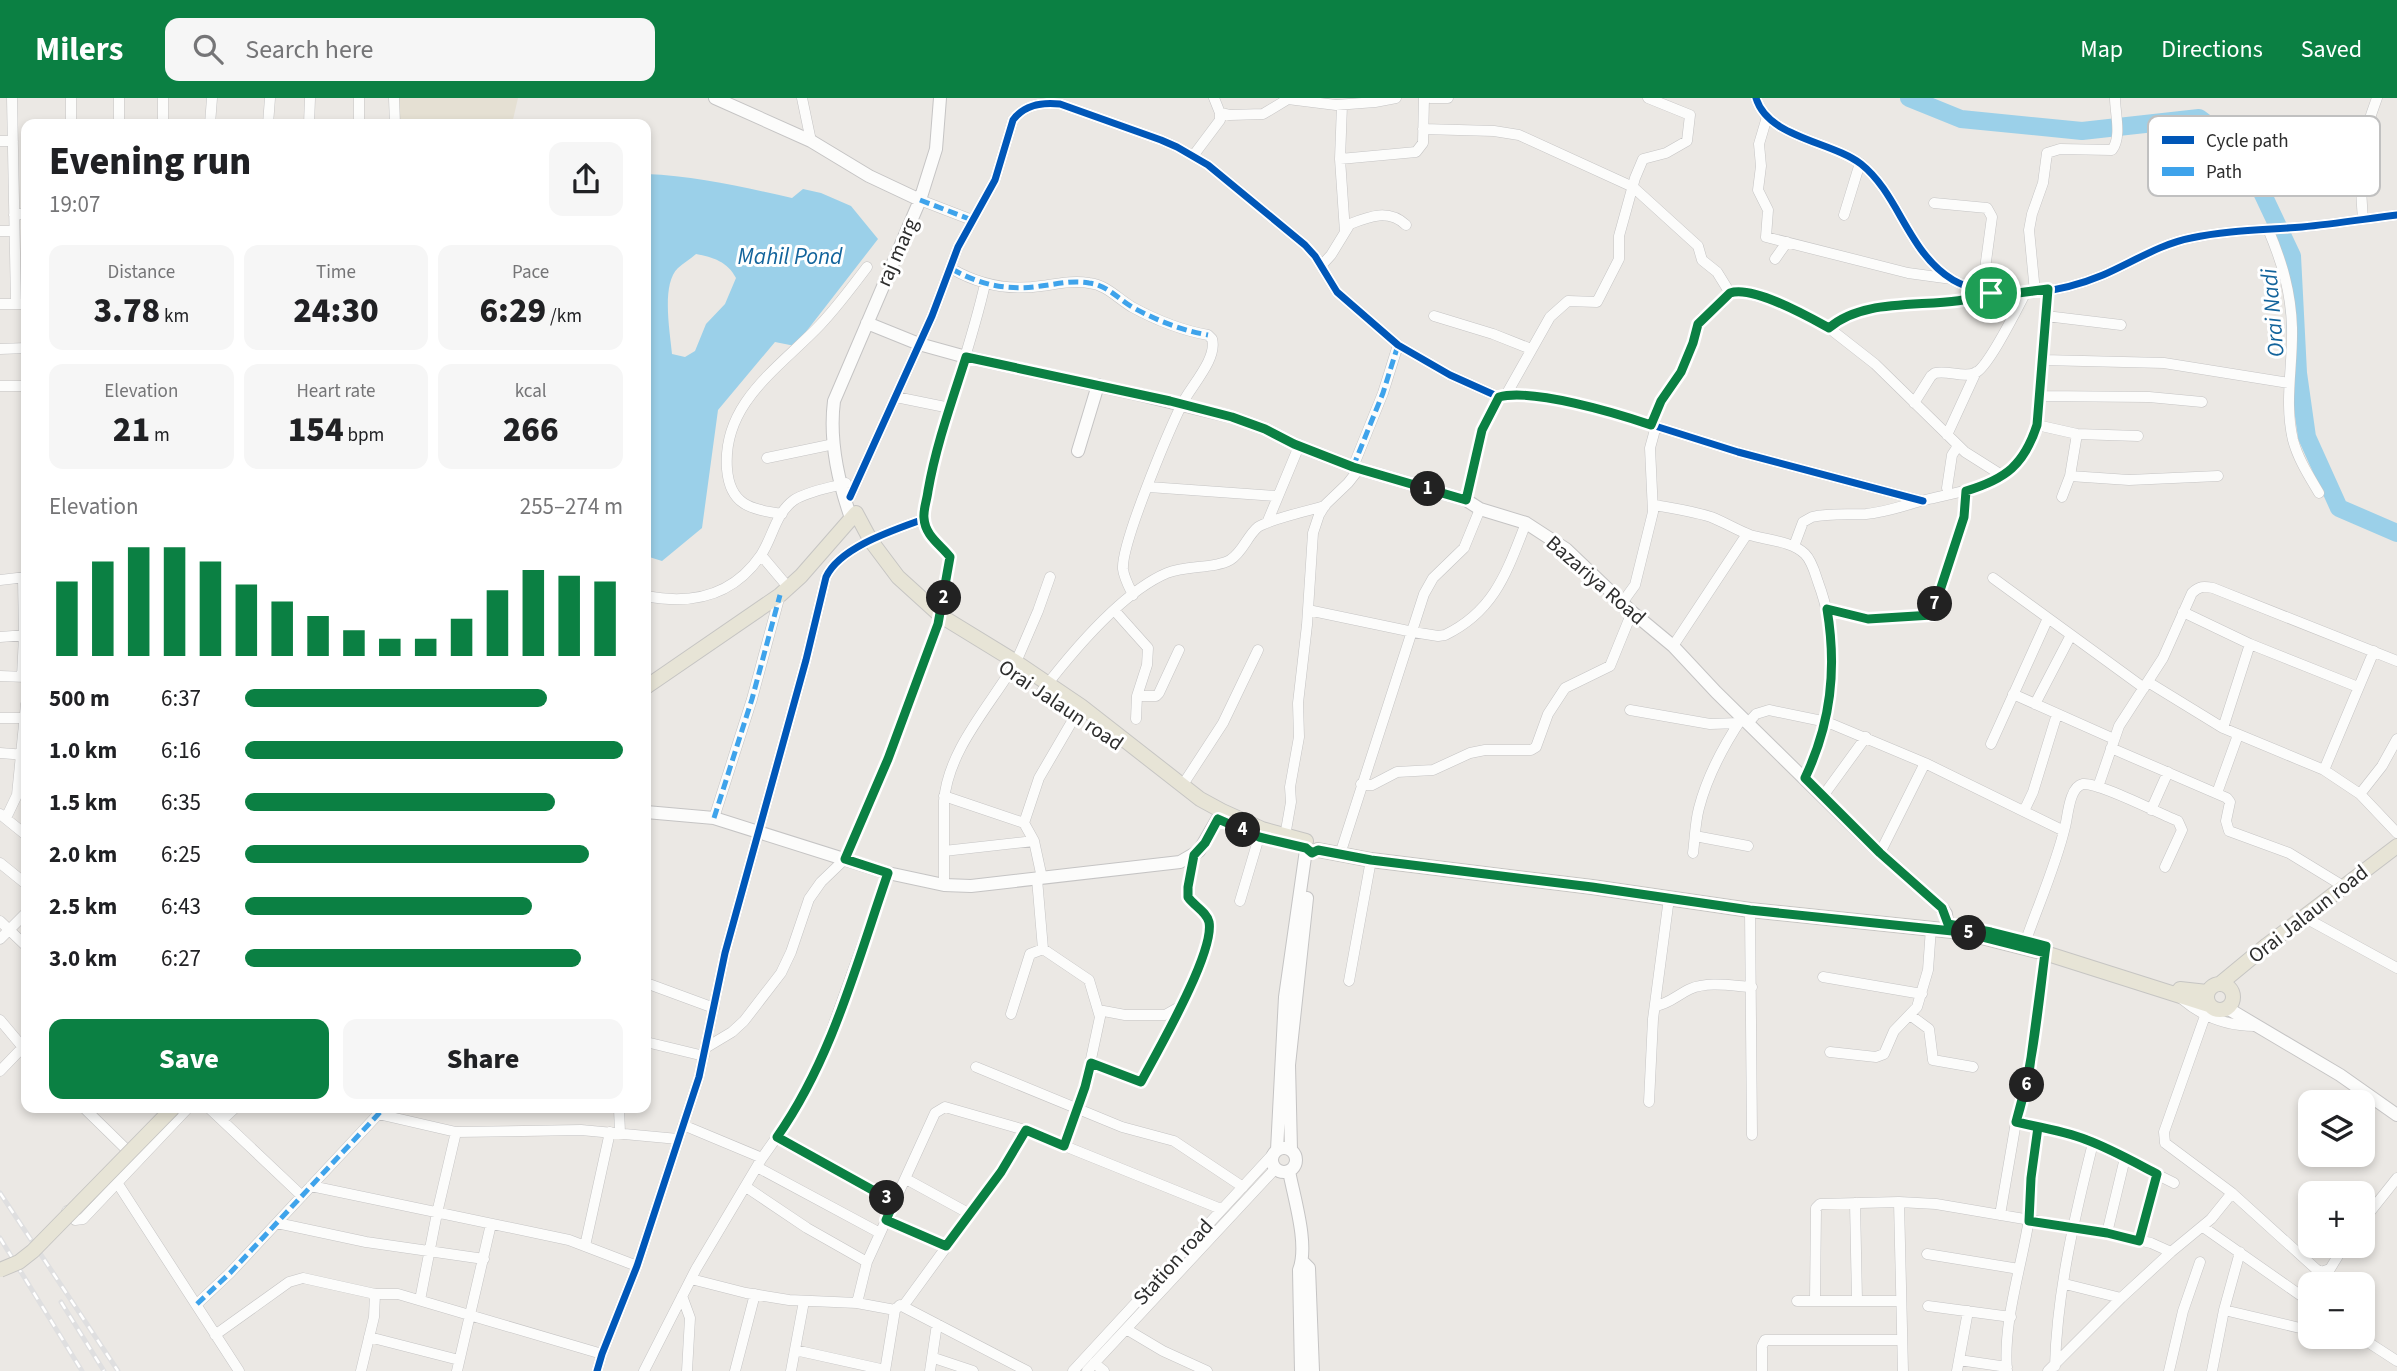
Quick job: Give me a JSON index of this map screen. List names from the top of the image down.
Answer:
{
  "streets": {
    "main road": ["Orai Jalaun road"],
    "street": ["raj marg", "Bazariya Road", "Station road"]
  },
  "crossings": [
    ["raj marg", "Bazariya Road"],
    ["Bazariya Road", "Orai Jalaun road"]
  ],
  "water": ["Mahil Pond", "Orai Nadi"],
  "legend": ["Cycle path", "Path"],
  "page": {
    "header": "Milers",
    "search": "Search here",
    "nav": ["Map", "Directions", "Saved"],
    "heading": ["Evening run", "19:07"],
    "stats": [
      ["Distance", "3.78 km"],
      ["Time", "24:30"],
      ["Pace", "6:29 /km"],
      ["Elevation", "21 m"],
      ["Heart rate", "154 bpm"],
      ["kcal", "266"]
    ],
    "pins": [
      "1",
      "2",
      "7",
      "4",
      "5",
      "6",
      "3"
    ],
    "chart": ["Elevation", "255–274 m"],
    "list": [
      {
        "name": "500 m",
        "note": "6:37"
      },
      {
        "name": "1.0 km",
        "note": "6:16"
      },
      {
        "name": "1.5 km",
        "note": "6:35"
      },
      {
        "name": "2.0 km",
        "note": "6:25"
      },
      {
        "name": "2.5 km",
        "note": "6:43"
      },
      {
        "name": "3.0 km",
        "note": "6:27"
      }
    ],
    "buttons": ["Save", "Share"],
    "map_buttons": ["+", "−"]
  }
}
